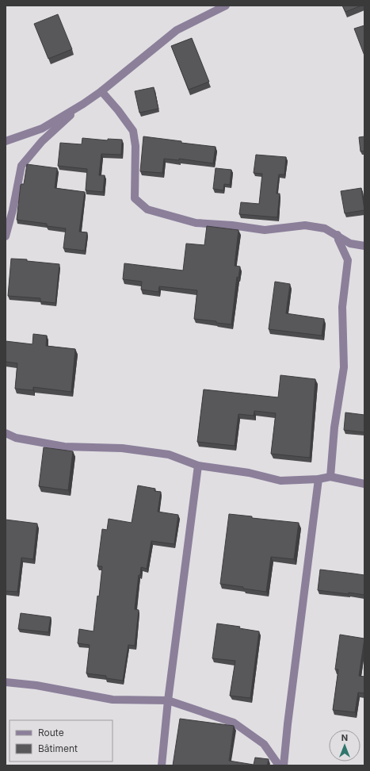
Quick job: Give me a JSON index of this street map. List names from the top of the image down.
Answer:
{
  "legend": ["Route", "Bâtiment"],
  "north": "top"
}
